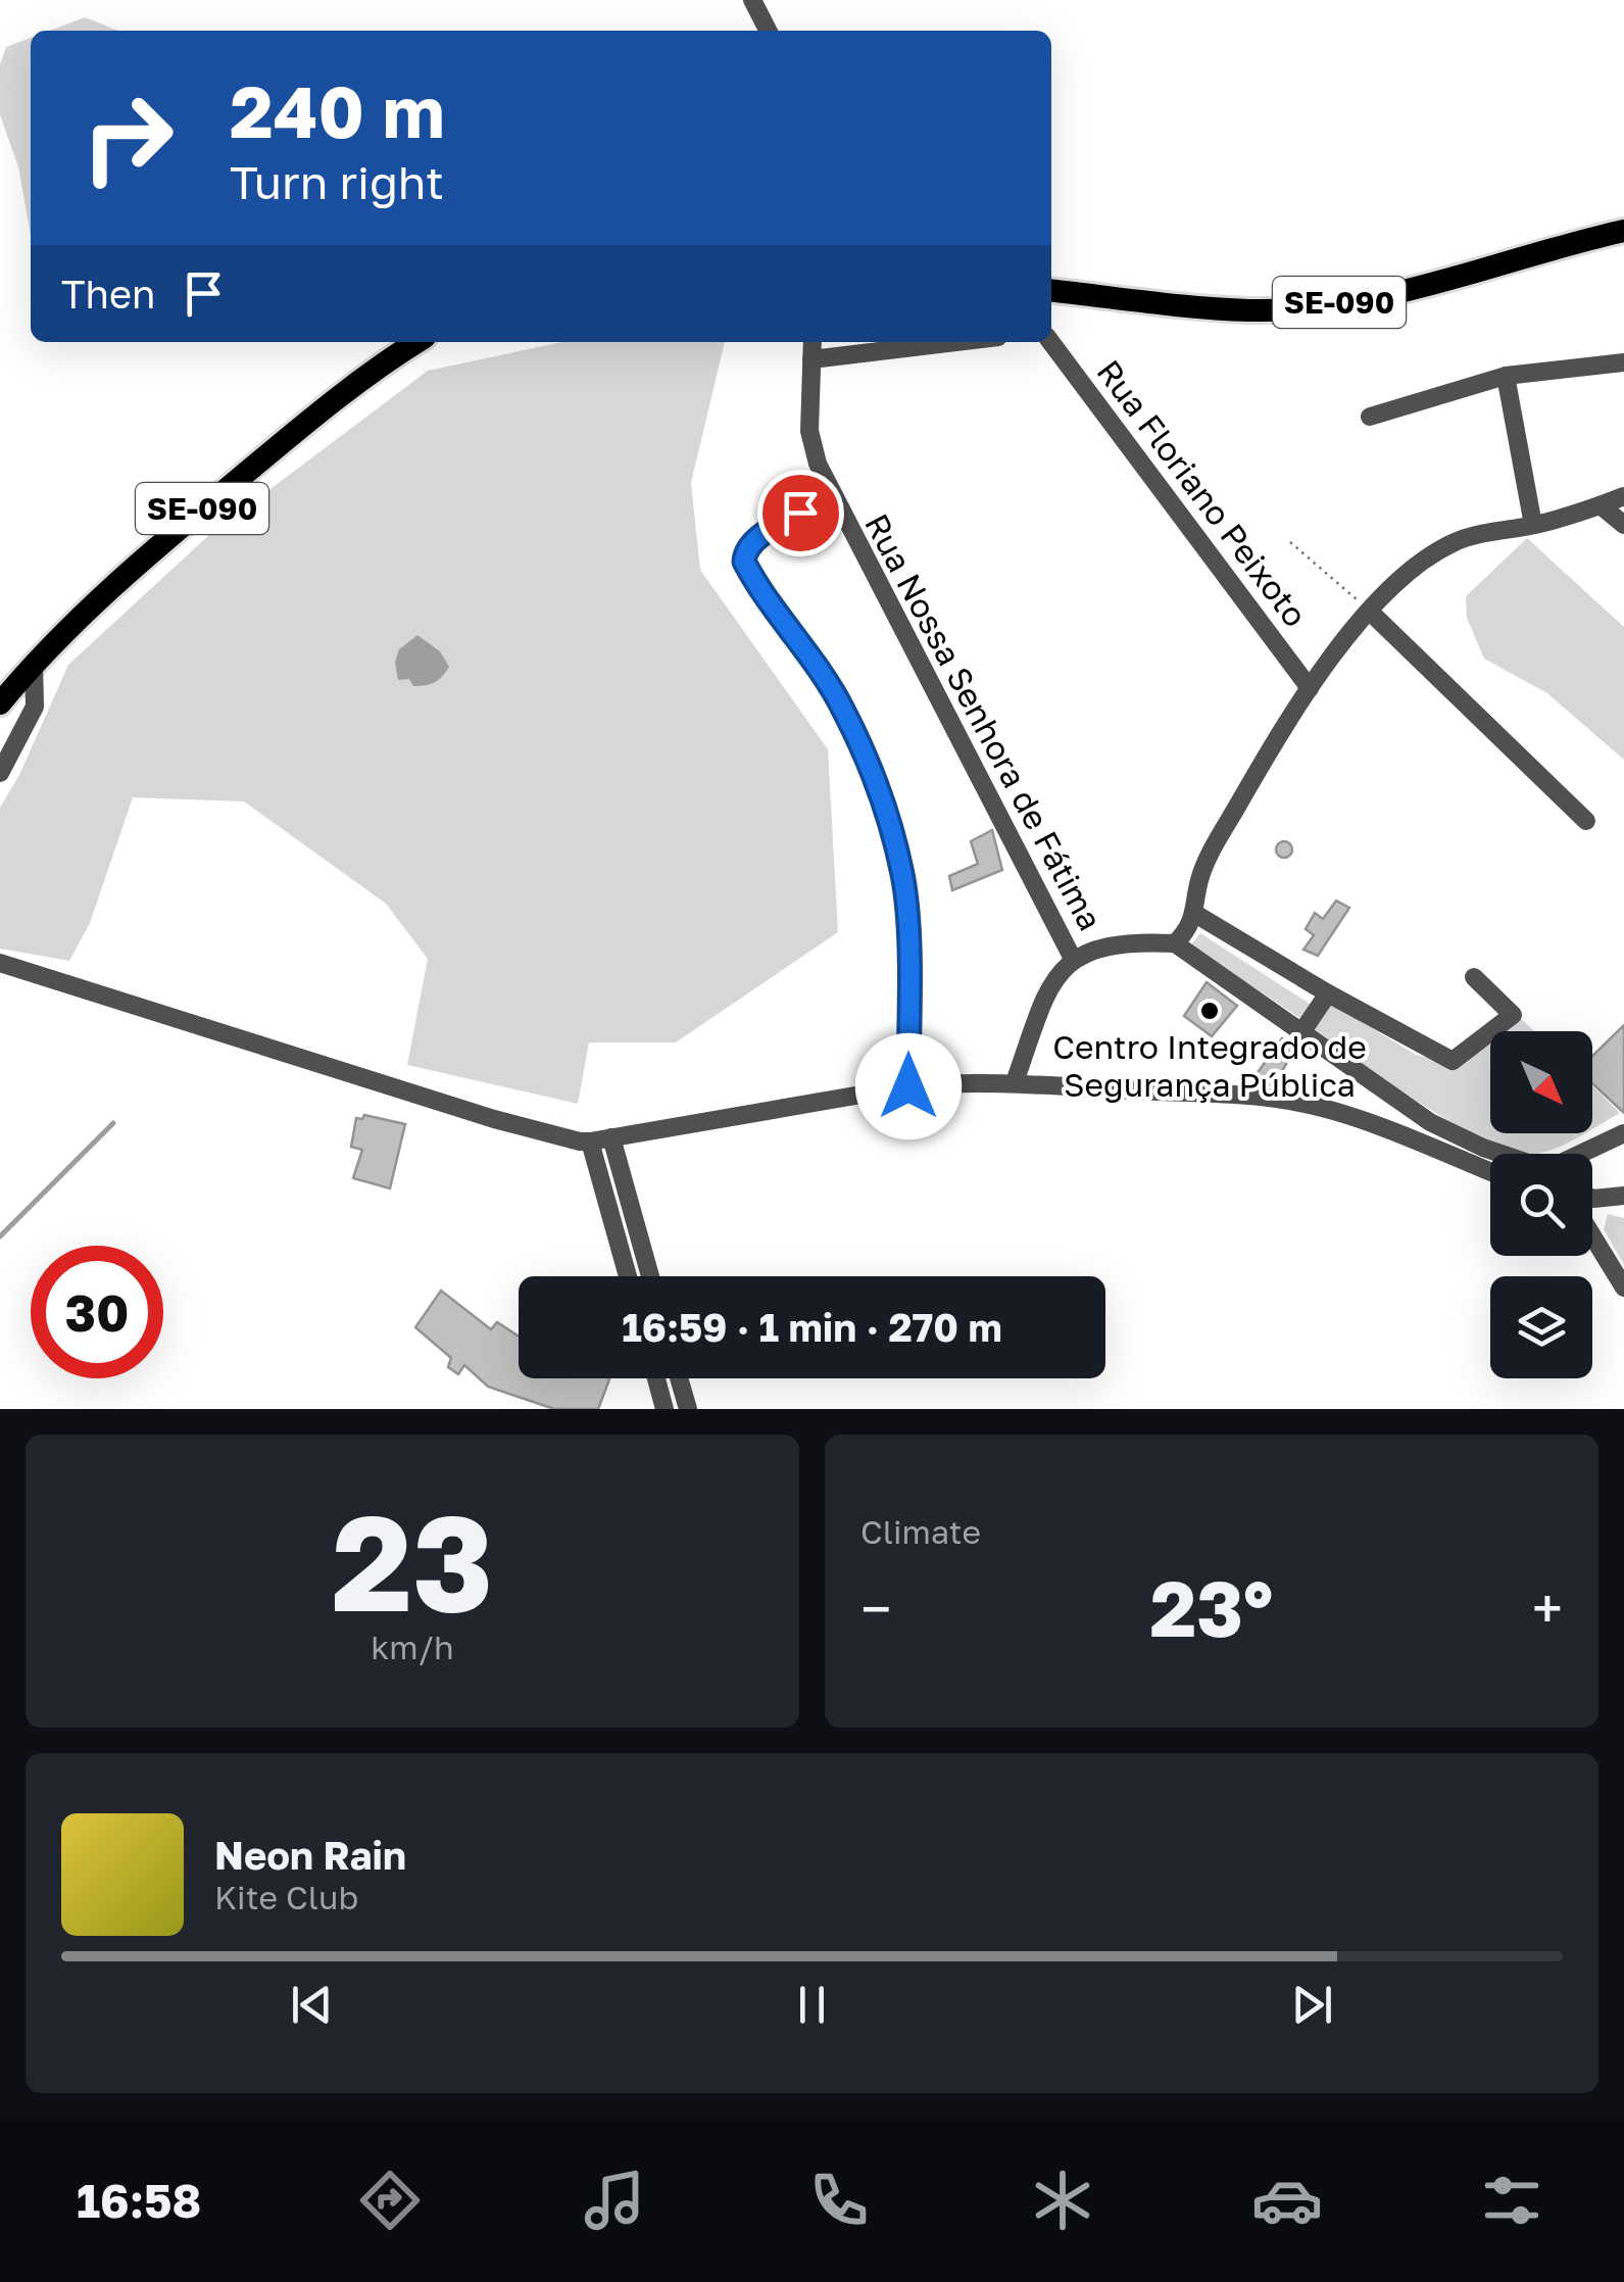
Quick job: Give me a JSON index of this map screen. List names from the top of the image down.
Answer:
{
  "streets": {
    "main road": ["SE-090"],
    "street": ["Rua Floriano Peixoto", "Rua Nossa Senhora de Fátima"]
  },
  "places": ["Centro Integrado de Segurança Pública"],
  "north": "bottom right",
  "page": {
    "turn": ["240 m", "Turn right"],
    "then": "Then",
    "limit": "30",
    "trip": "16:59 · 1 min · 270 m",
    "tile": [
      ["23", "km/h"],
      "Climate"
    ],
    "heat": ["−", "23°", "+"],
    "song": ["Neon Rain", "Kite Club"],
    "tabs": "16:58"
  }
}
